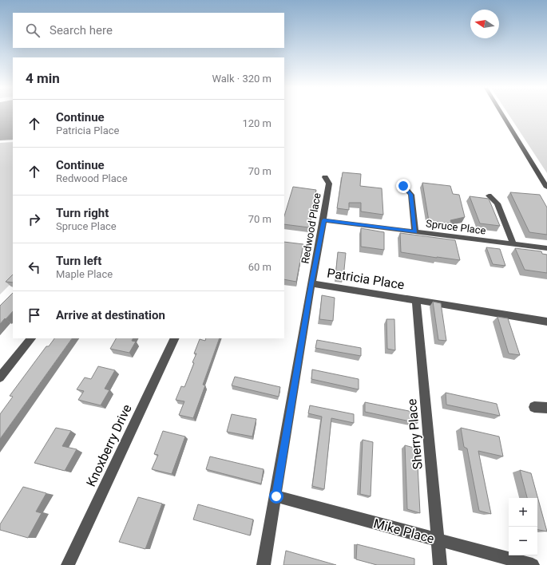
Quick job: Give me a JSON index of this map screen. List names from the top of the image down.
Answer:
{
  "streets": {
    "street": [
      "Spruce Place",
      "Redwood Place",
      "Patricia Place",
      "Sherry Place",
      "Knoxberry Drive",
      "Mike Place"
    ]
  },
  "crossings": [
    ["Spruce Place", "Redwood Place"],
    ["Redwood Place", "Patricia Place"],
    ["Patricia Place", "Sherry Place"],
    ["Patricia Place", "Mike Place"],
    ["Sherry Place", "Mike Place"]
  ],
  "north": "left",
  "page": {
    "search": "Search here",
    "heading": ["4 min", "Walk · 320 m"],
    "list": [
      ["Continue", "Patricia Place", "120 m"],
      ["Continue", "Redwood Place", "70 m"],
      ["Turn right", "Spruce Place", "70 m"],
      ["Turn left", "Maple Place", "60 m"],
      "Arrive at destination"
    ],
    "map_buttons": ["+", "−"]
  }
}
